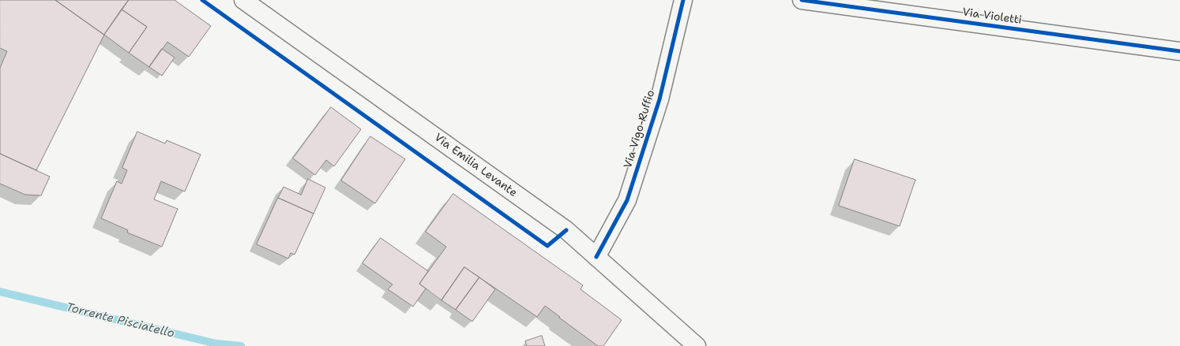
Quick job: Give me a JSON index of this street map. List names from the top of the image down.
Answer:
{
  "streets": {
    "street": ["Via Violetti", "Via Vigo-Ruffio", "Via Emilia Levante"]
  },
  "crossings": [
    ["Via Vigo-Ruffio", "Via Emilia Levante"]
  ],
  "water": ["Torrente Pisciatello"]
}
